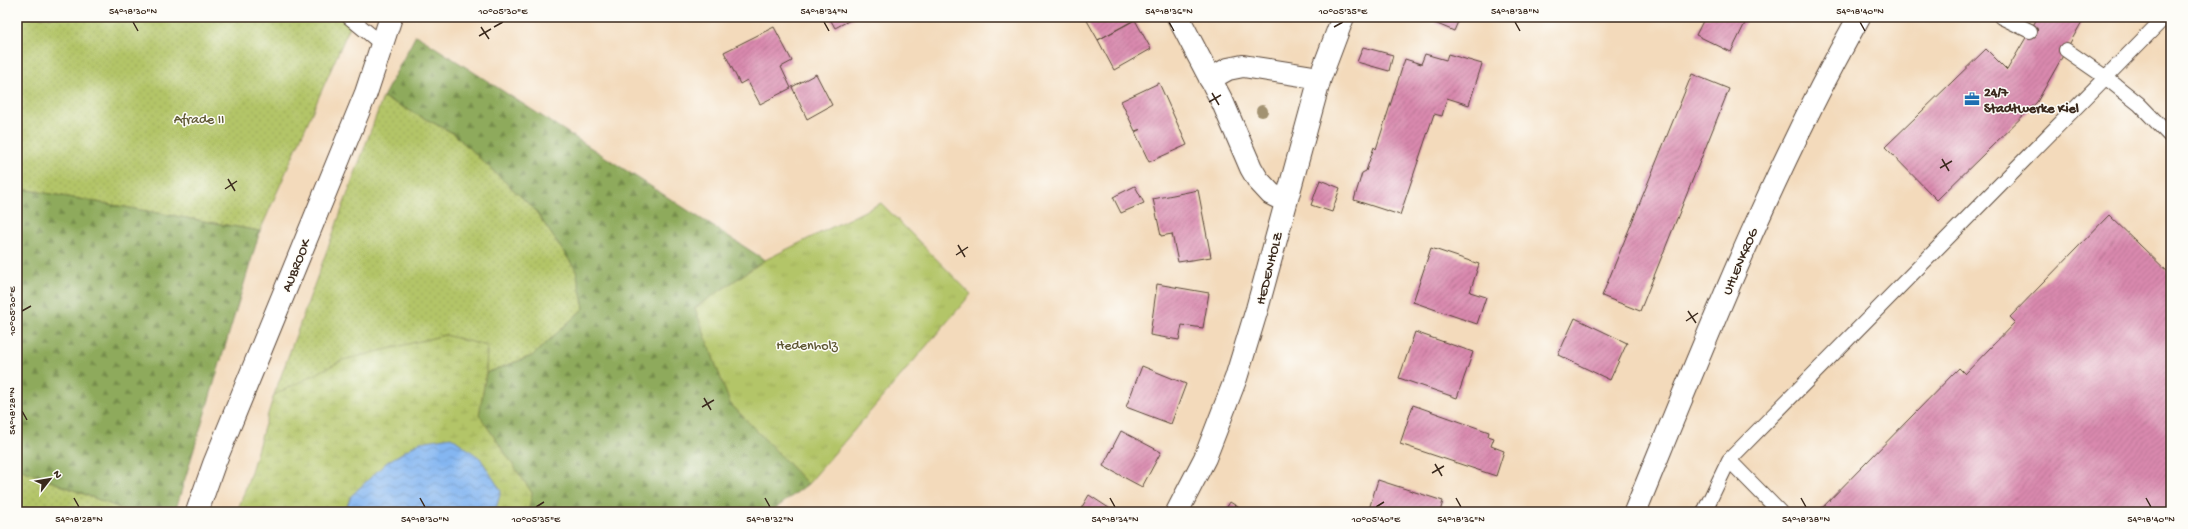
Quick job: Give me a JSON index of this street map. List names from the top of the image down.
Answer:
{
  "streets": {
    "street": ["UHLENKROG", "AUBROOK", "HEDENHOLZ"]
  },
  "parks": ["Afrade II", "Hedenholz"],
  "places": {
    "office": ["24/7 Stadtwerke Kiel"]
  },
  "north": "top right",
  "coordinates": [
    "54°18'30\"N",
    "10°05'30\"E",
    "54°18'34\"N",
    "54°18'36\"N",
    "10°05'35\"E",
    "54°18'38\"N",
    "54°18'40\"N",
    "54°18'28\"N",
    "54°18'32\"N",
    "10°05'40\"E"
  ]
}
